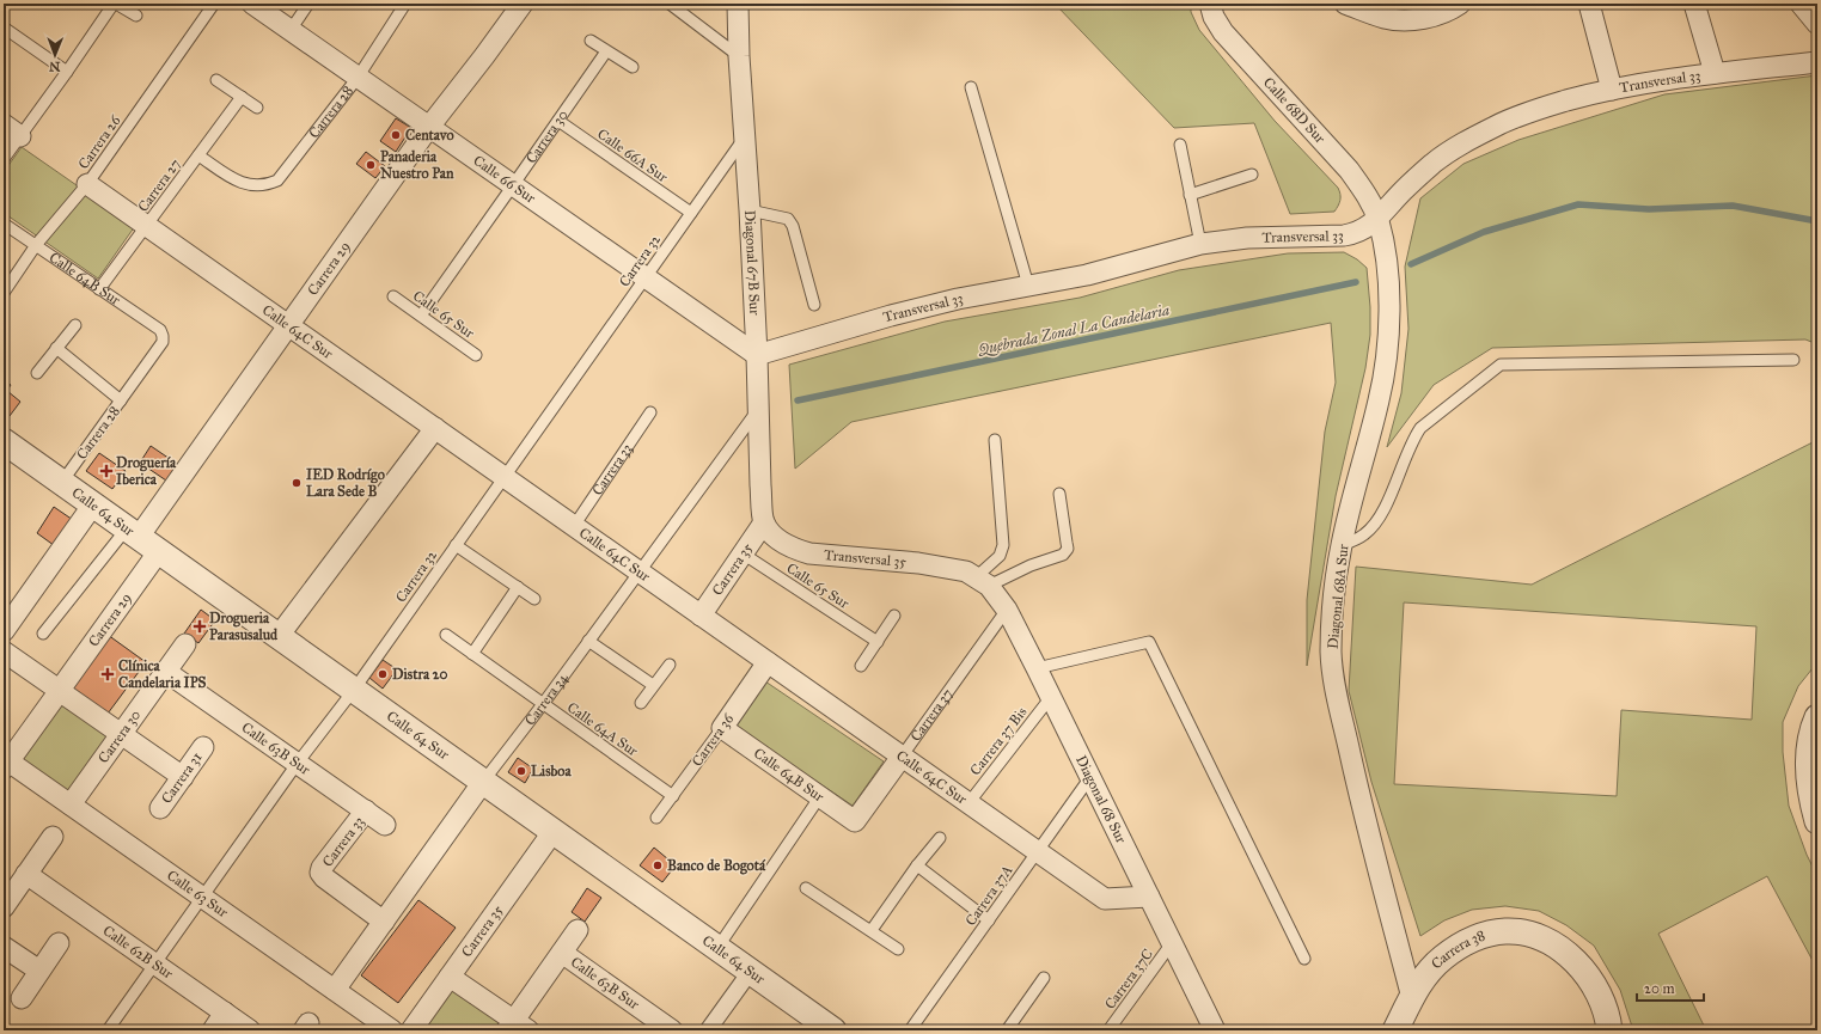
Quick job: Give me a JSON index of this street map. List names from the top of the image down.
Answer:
{
  "streets": {
    "street": [
      "Transversal 33",
      "Calle 68D Sur",
      "Carrera 30",
      "Calle 66 Sur",
      "Diagonal 67B Sur",
      "Carrera 29",
      "Calle 64B Sur",
      "Calle 64C Sur",
      "Carrera 33",
      "Calle 64 Sur",
      "Transversal 35",
      "Carrera 35",
      "Diagonal 68A Sur",
      "Carrera 34",
      "Carrera 37",
      "Carrera 36",
      "Calle 63B Sur",
      "Carrera 31",
      "Diagonal 68 Sur",
      "Calle 63 Sur",
      "Calle 62B Sur",
      "Carrera 38"
    ],
    "lane": [
      "Carrera 28",
      "Carrera 26",
      "Calle 66A Sur",
      "Carrera 27",
      "Carrera 32",
      "Calle 65 Sur",
      "Calle 64A Sur",
      "Carrera 37 Bis",
      "Carrera 37A",
      "Carrera 37C"
    ]
  },
  "crossings": [
    ["Transversal 33", "Calle 68D Sur"],
    ["Transversal 33", "Calle 66 Sur"],
    ["Transversal 33", "Diagonal 67B Sur"],
    ["Transversal 33", "Diagonal 68A Sur"],
    ["Calle 68D Sur", "Diagonal 68A Sur"],
    ["Carrera 28", "Calle 66 Sur"],
    ["Carrera 28", "Carrera 27"],
    ["Carrera 28", "Calle 64B Sur"],
    ["Carrera 28", "Calle 64 Sur"],
    ["Carrera 30", "Calle 66A Sur"],
    ["Carrera 30", "Calle 66 Sur"],
    ["Carrera 30", "Calle 65 Sur"],
    ["Carrera 30", "Calle 63B Sur"],
    ["Carrera 30", "Calle 63 Sur"],
    ["Carrera 26", "Calle 64B Sur"],
    ["Carrera 26", "Calle 64C Sur"],
    ["Calle 66A Sur", "Carrera 32"],
    ["Calle 66 Sur", "Carrera 32"],
    ["Calle 66 Sur", "Diagonal 67B Sur"],
    ["Calle 66 Sur", "Carrera 29"],
    ["Carrera 27", "Calle 64B Sur"],
    ["Carrera 27", "Calle 64C Sur"],
    ["Carrera 32", "Diagonal 67B Sur"],
    ["Carrera 32", "Calle 64C Sur"],
    ["Carrera 32", "Calle 64 Sur"],
    ["Carrera 32", "Calle 63B Sur"],
    ["Carrera 32", "Calle 63 Sur"],
    ["Carrera 32", "Calle 62B Sur"],
    ["Diagonal 67B Sur", "Transversal 35"],
    ["Diagonal 67B Sur", "Carrera 35"],
    ["Diagonal 67B Sur", "Carrera 34"],
    ["Carrera 29", "Calle 64C Sur"],
    ["Carrera 29", "Calle 64 Sur"],
    ["Carrera 29", "Calle 63 Sur"],
    ["Calle 64B Sur", "Carrera 37"],
    ["Calle 64B Sur", "Carrera 36"],
    ["Calle 65 Sur", "Carrera 35"],
    ["Calle 64C Sur", "Carrera 33"],
    ["Calle 64C Sur", "Carrera 35"],
    ["Calle 64C Sur", "Carrera 34"],
    ["Calle 64C Sur", "Carrera 37"],
    ["Calle 64C Sur", "Carrera 36"],
    ["Calle 64C Sur", "Carrera 37 Bis"],
    ["Calle 64C Sur", "Diagonal 68 Sur"],
    ["Calle 64C Sur", "Carrera 37A"],
    ["Carrera 33", "Carrera 34"],
    ["Carrera 33", "Calle 63B Sur"],
    ["Calle 64 Sur", "Carrera 35"],
    ["Calle 64 Sur", "Carrera 34"],
    ["Transversal 35", "Carrera 35"],
    ["Transversal 35", "Diagonal 68 Sur"],
    ["Diagonal 68A Sur", "Carrera 38"],
    ["Carrera 34", "Calle 64A Sur"],
    ["Carrera 34", "Calle 63 Sur"],
    ["Carrera 37", "Diagonal 68 Sur"],
    ["Calle 64A Sur", "Carrera 36"],
    ["Carrera 37 Bis", "Diagonal 68 Sur"],
    ["Diagonal 68 Sur", "Carrera 37A"],
    ["Diagonal 68 Sur", "Carrera 37C"]
  ],
  "water": ["Quebrada Zonal La Candelaria"],
  "places": {
    "other": [
      "Centavo",
      "Panaderia Nuestro Pan",
      "IED Rodrígo Lara Sede B",
      "Distra 20",
      "Lisboa",
      "Banco de Bogotá"
    ],
    "health": ["Droguería Iberica", "Drogueria Parasusalud", "Clínica Candelaria IPS"]
  },
  "scale_bar": "20 m",
  "north": "bottom"
}
